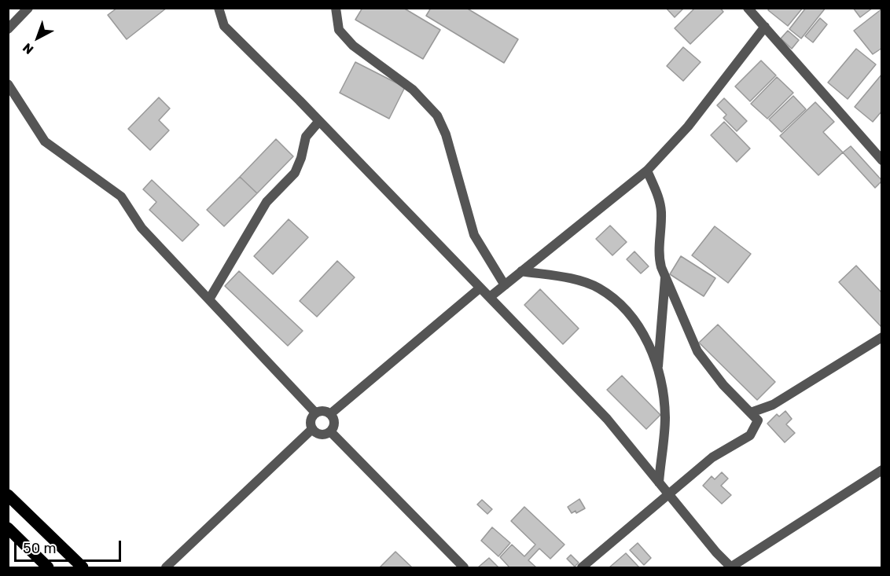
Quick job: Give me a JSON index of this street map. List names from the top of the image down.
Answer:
{
  "scale_bar": "50 m",
  "north": "bottom left"
}
